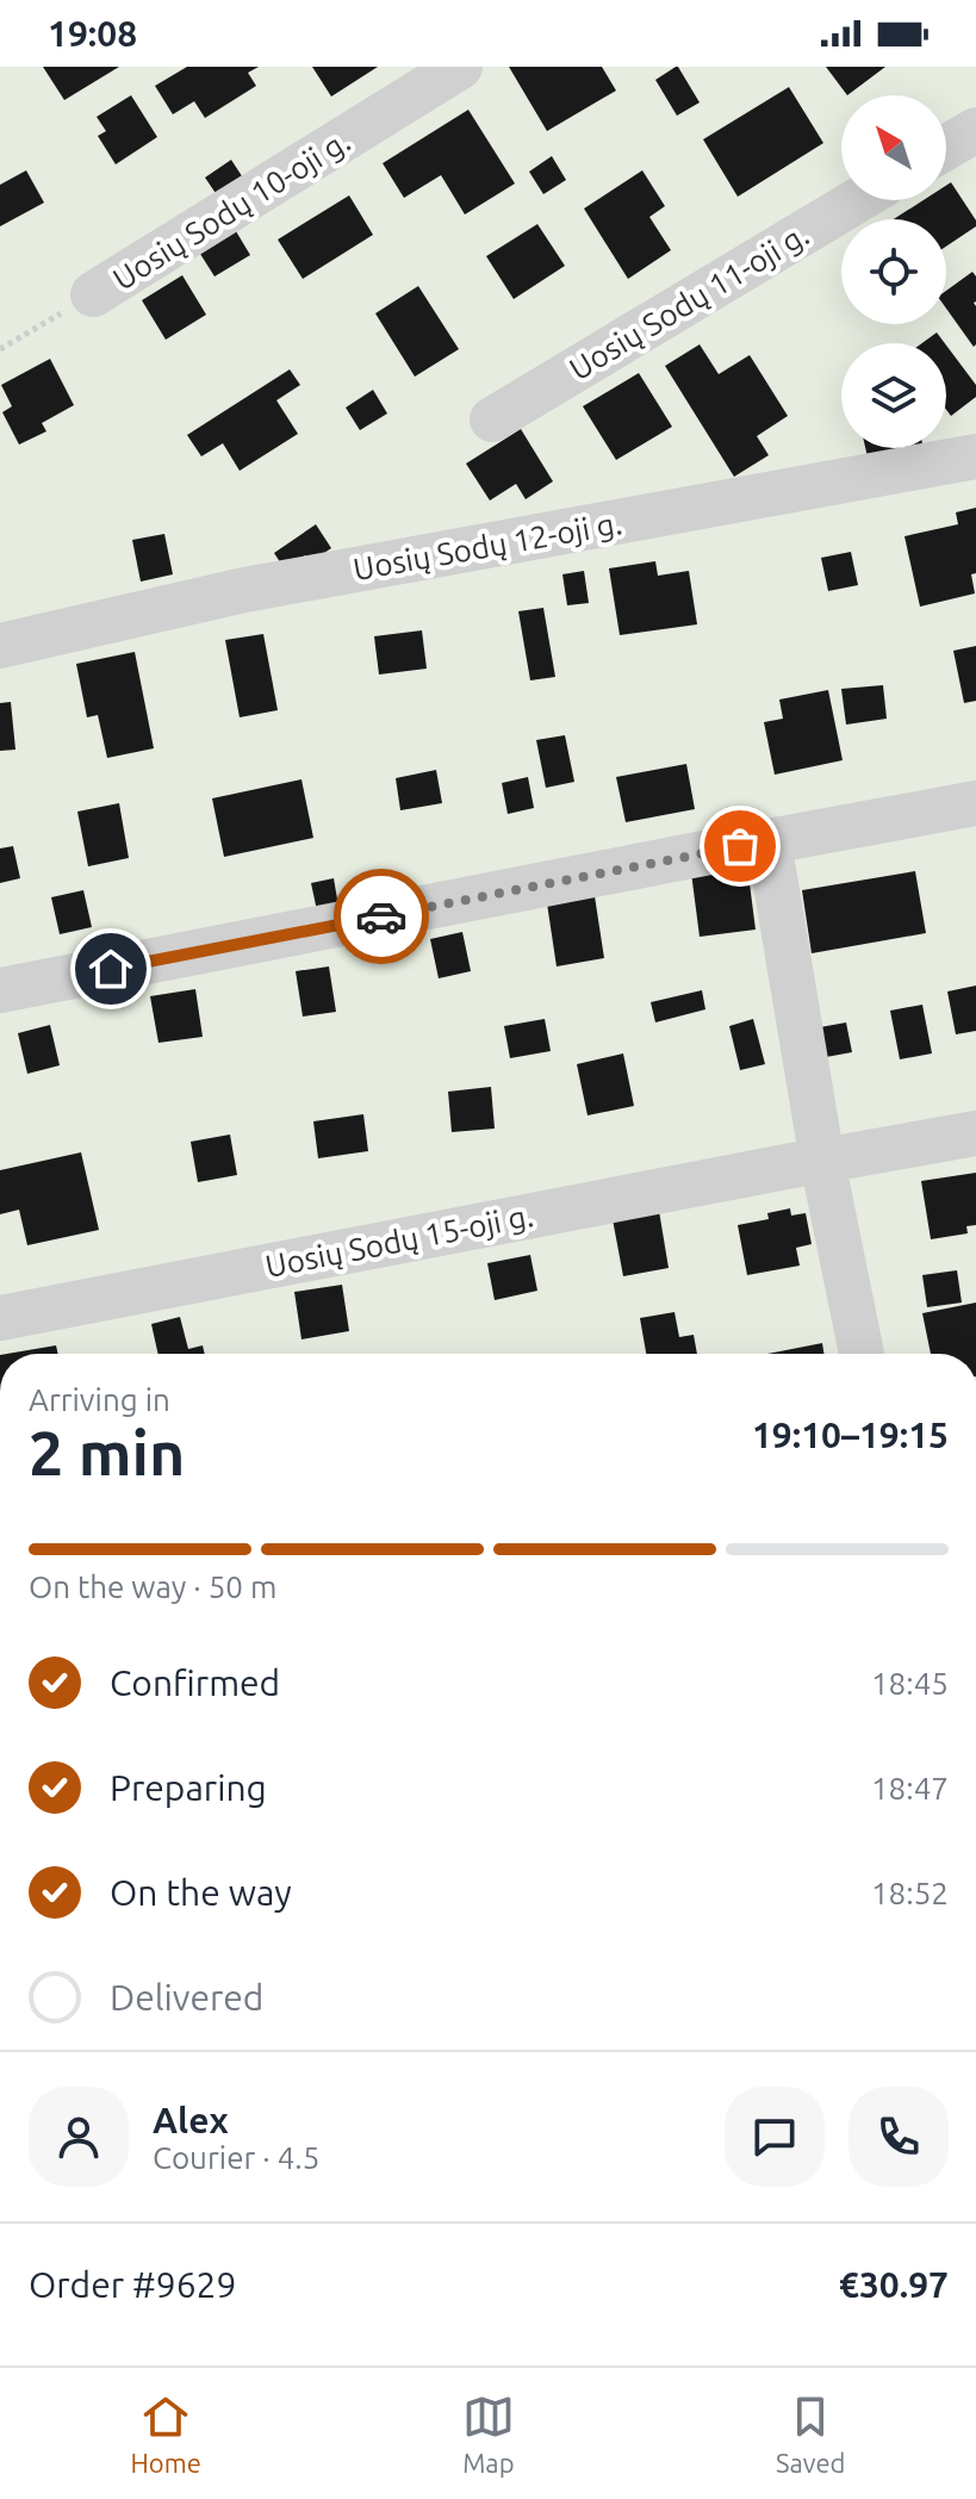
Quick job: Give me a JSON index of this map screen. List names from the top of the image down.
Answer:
{
  "streets": {
    "street": [
      "Uosių Sodų 10-oji g.",
      "Uosių Sodų 11-oji g.",
      "Uosių Sodų 12-oji g.",
      "Uosių Sodų 15-oji g."
    ]
  },
  "north": "top left",
  "page": {
    "status": "19:08",
    "heading": ["2 min", "Arriving in", "19:10–19:15"],
    "panel": [
      "Alex",
      "Courier · 4.5",
      "Order #9629",
      "€30.97"
    ],
    "bar": "On the way · 50 m",
    "list": [
      ["Confirmed", "18:45"],
      ["Preparing", "18:47"],
      ["On the way", "18:52"],
      "Delivered"
    ],
    "tabs": ["Home", "Map", "Saved"]
  }
}
